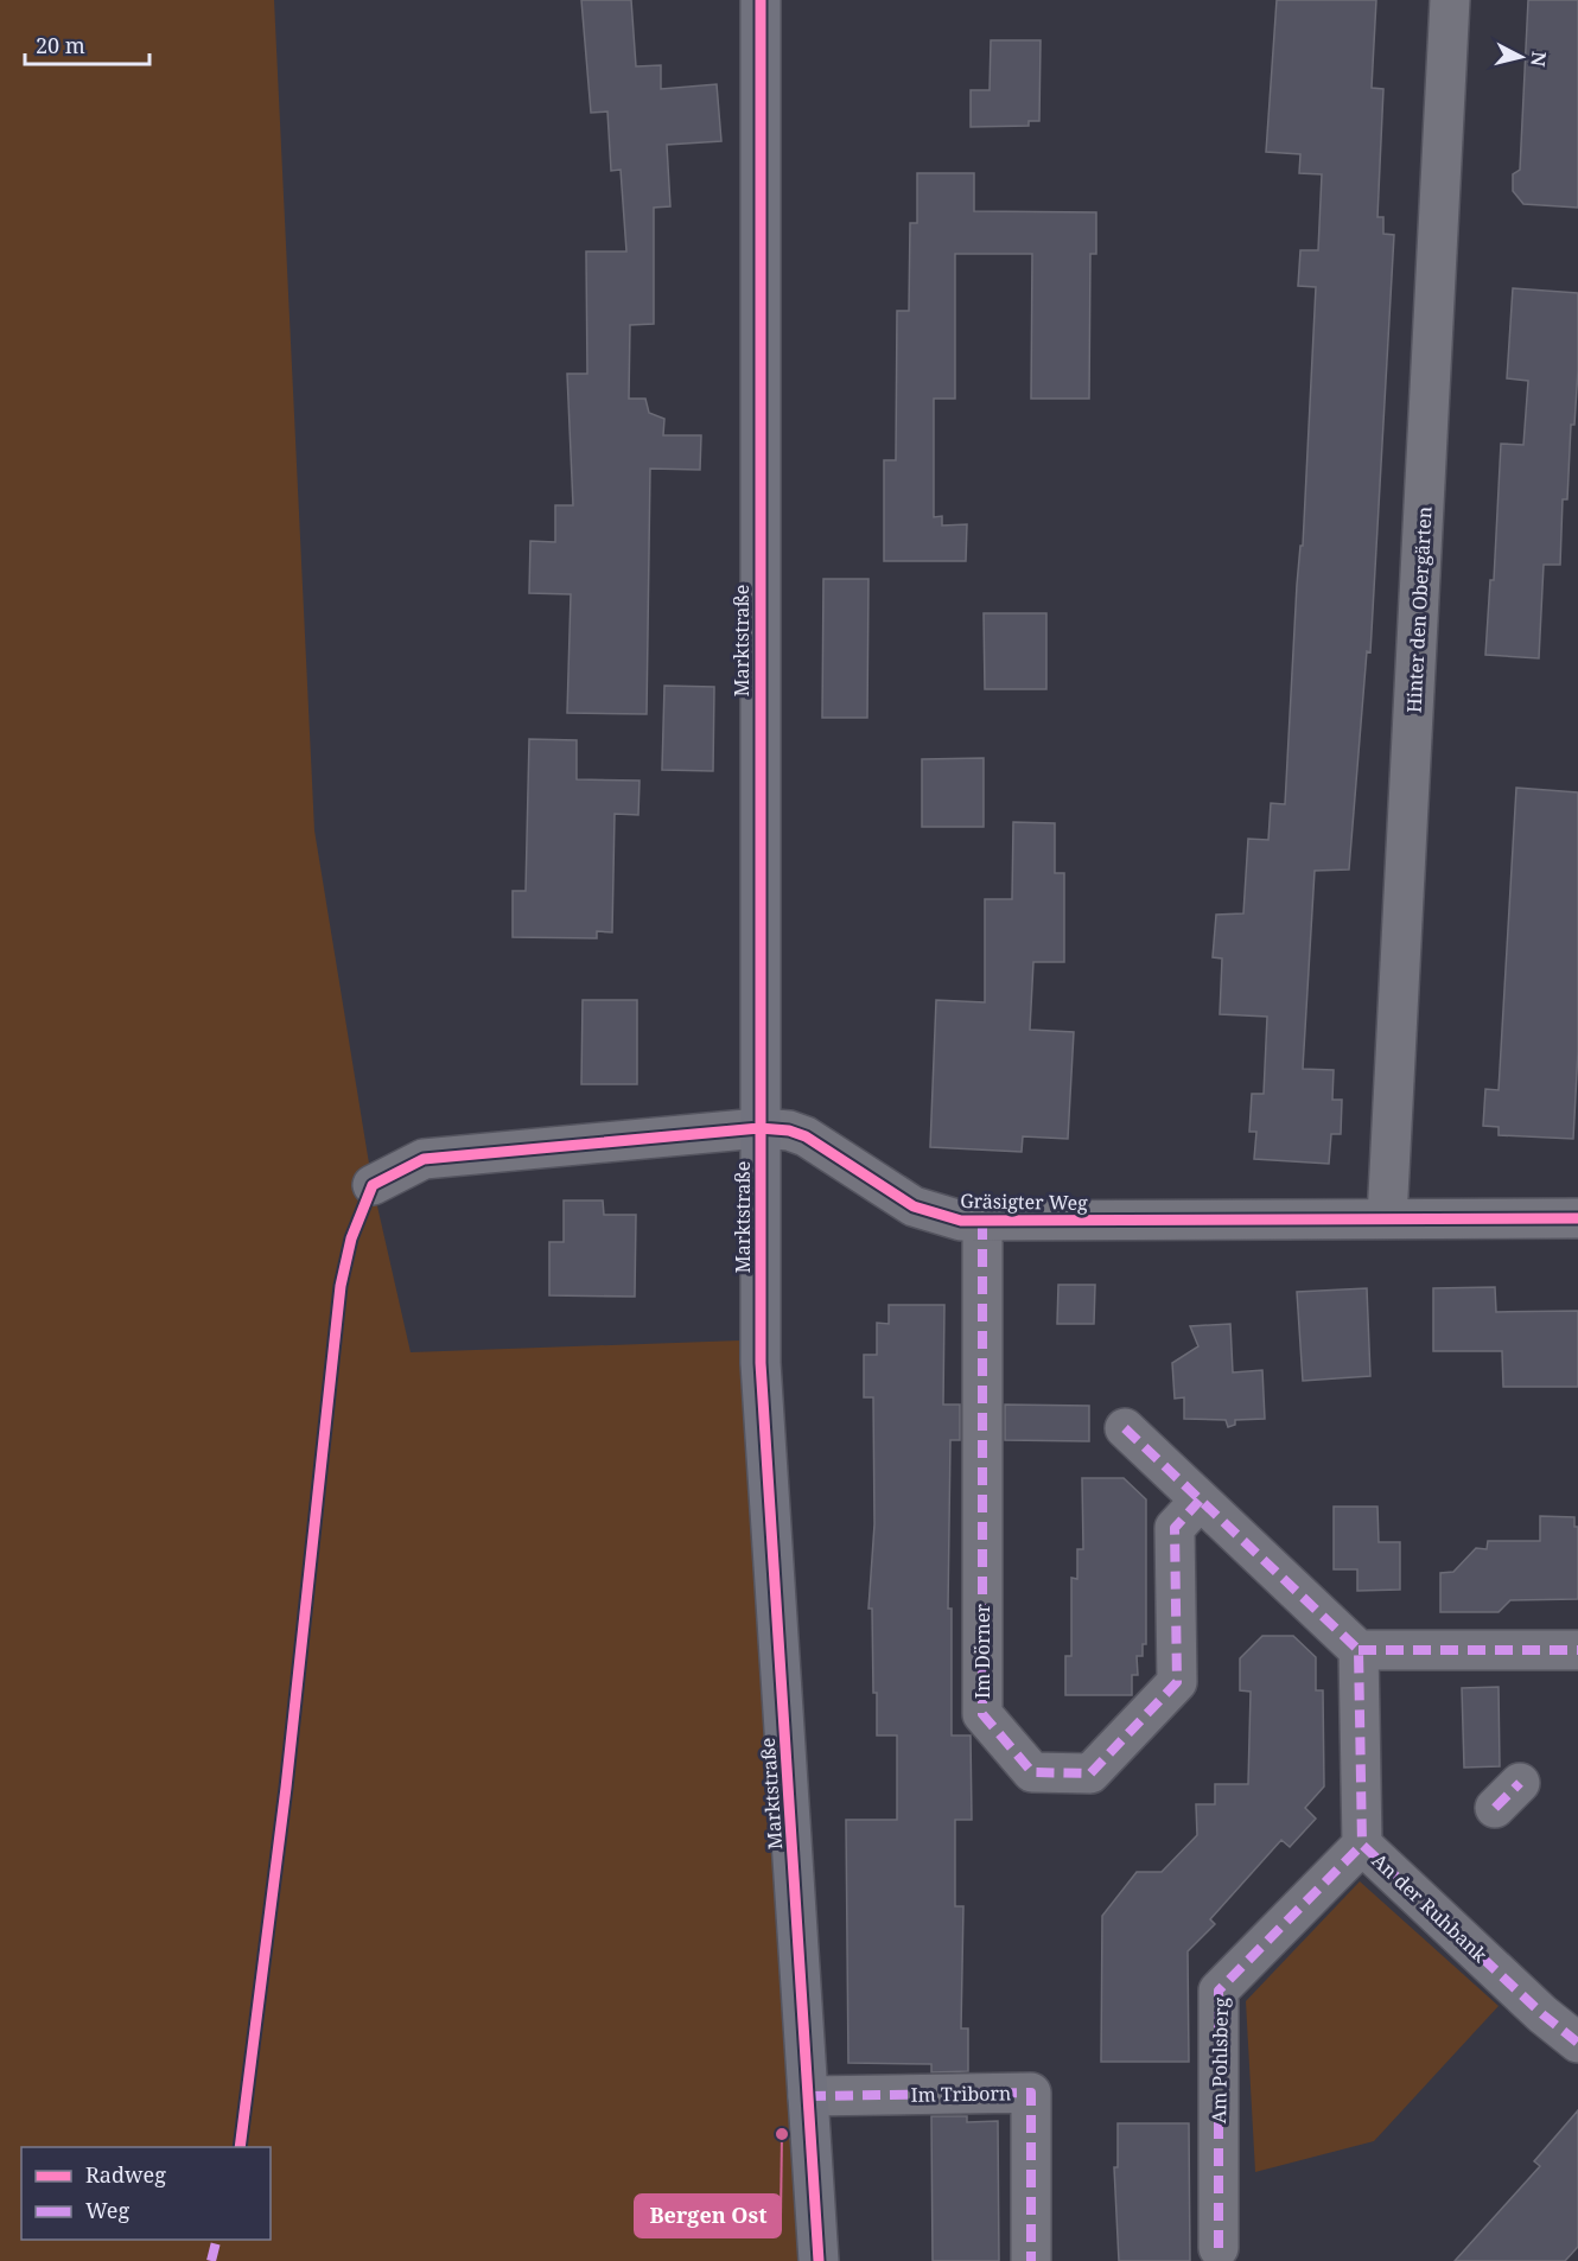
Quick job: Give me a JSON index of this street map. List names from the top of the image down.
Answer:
{
  "streets": {
    "street": [
      "Hinter den Obergärten",
      "Marktstraße",
      "Gräsigter Weg",
      "Im Dörner",
      "An der Ruhbank",
      "Am Pohlsberg",
      "Im Triborn"
    ]
  },
  "crossings": [
    ["Hinter den Obergärten", "Gräsigter Weg"],
    ["Marktstraße", "Gräsigter Weg"],
    ["Marktstraße", "Im Triborn"],
    ["Gräsigter Weg", "Im Dörner"],
    ["An der Ruhbank", "Am Pohlsberg"]
  ],
  "places": ["Bergen Ost"],
  "legend": ["Radweg", "Weg"],
  "scale_bar": "20 m",
  "north": "right"
}
